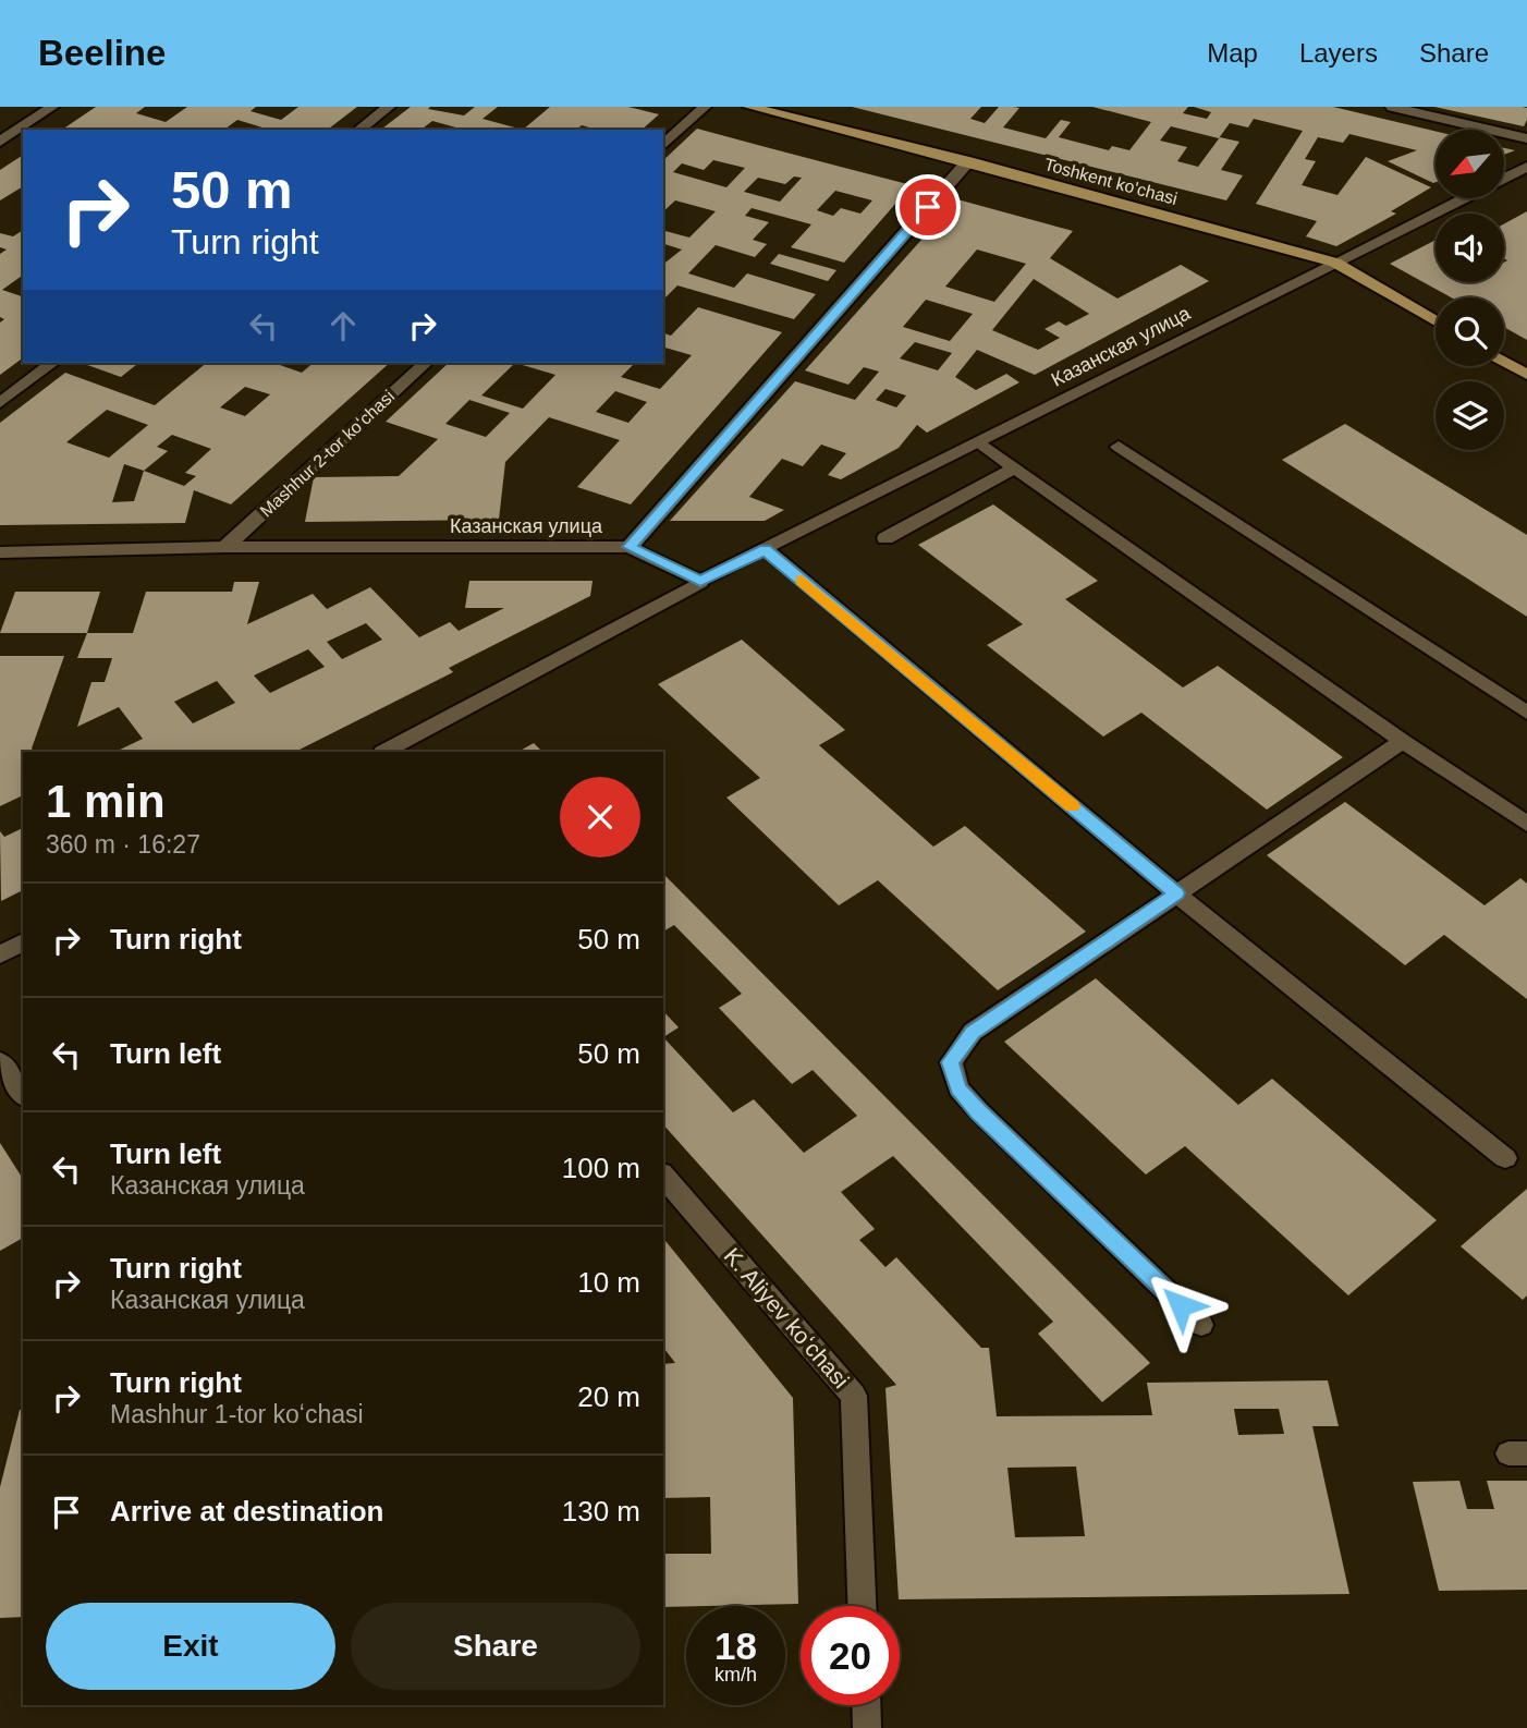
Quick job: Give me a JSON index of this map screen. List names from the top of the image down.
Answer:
{
  "streets": {
    "main road": ["Toshkent ko'chasi"],
    "street": ["Казанская улица", "Mashhur 2-tor koʻchasi", "K. Aliyev koʻchasi"]
  },
  "crossings": [
    ["Toshkent ko'chasi", "Казанская улица"],
    ["Казанская улица", "Mashhur 2-tor koʻchasi"]
  ],
  "north": "bottom left",
  "page": {
    "header": "Beeline",
    "nav": ["Map", "Layers", "Share"],
    "turn": ["50 m", "Turn right"],
    "heading": ["1 min", "360 m · 16:27"],
    "list": [
      {
        "name": "Turn right",
        "value": "50 m"
      },
      {
        "name": "Turn left",
        "value": "50 m"
      },
      {
        "name": "Turn left",
        "note": "Казанская улица",
        "value": "100 m"
      },
      {
        "name": "Turn right",
        "note": "Казанская улица",
        "value": "10 m"
      },
      {
        "name": "Turn right",
        "note": "Mashhur 1-tor koʻchasi",
        "value": "20 m"
      },
      {
        "name": "Arrive at destination",
        "value": "130 m"
      }
    ],
    "buttons": ["Exit", "Share"],
    "speed": "18 km/h",
    "limit": "20"
  }
}
